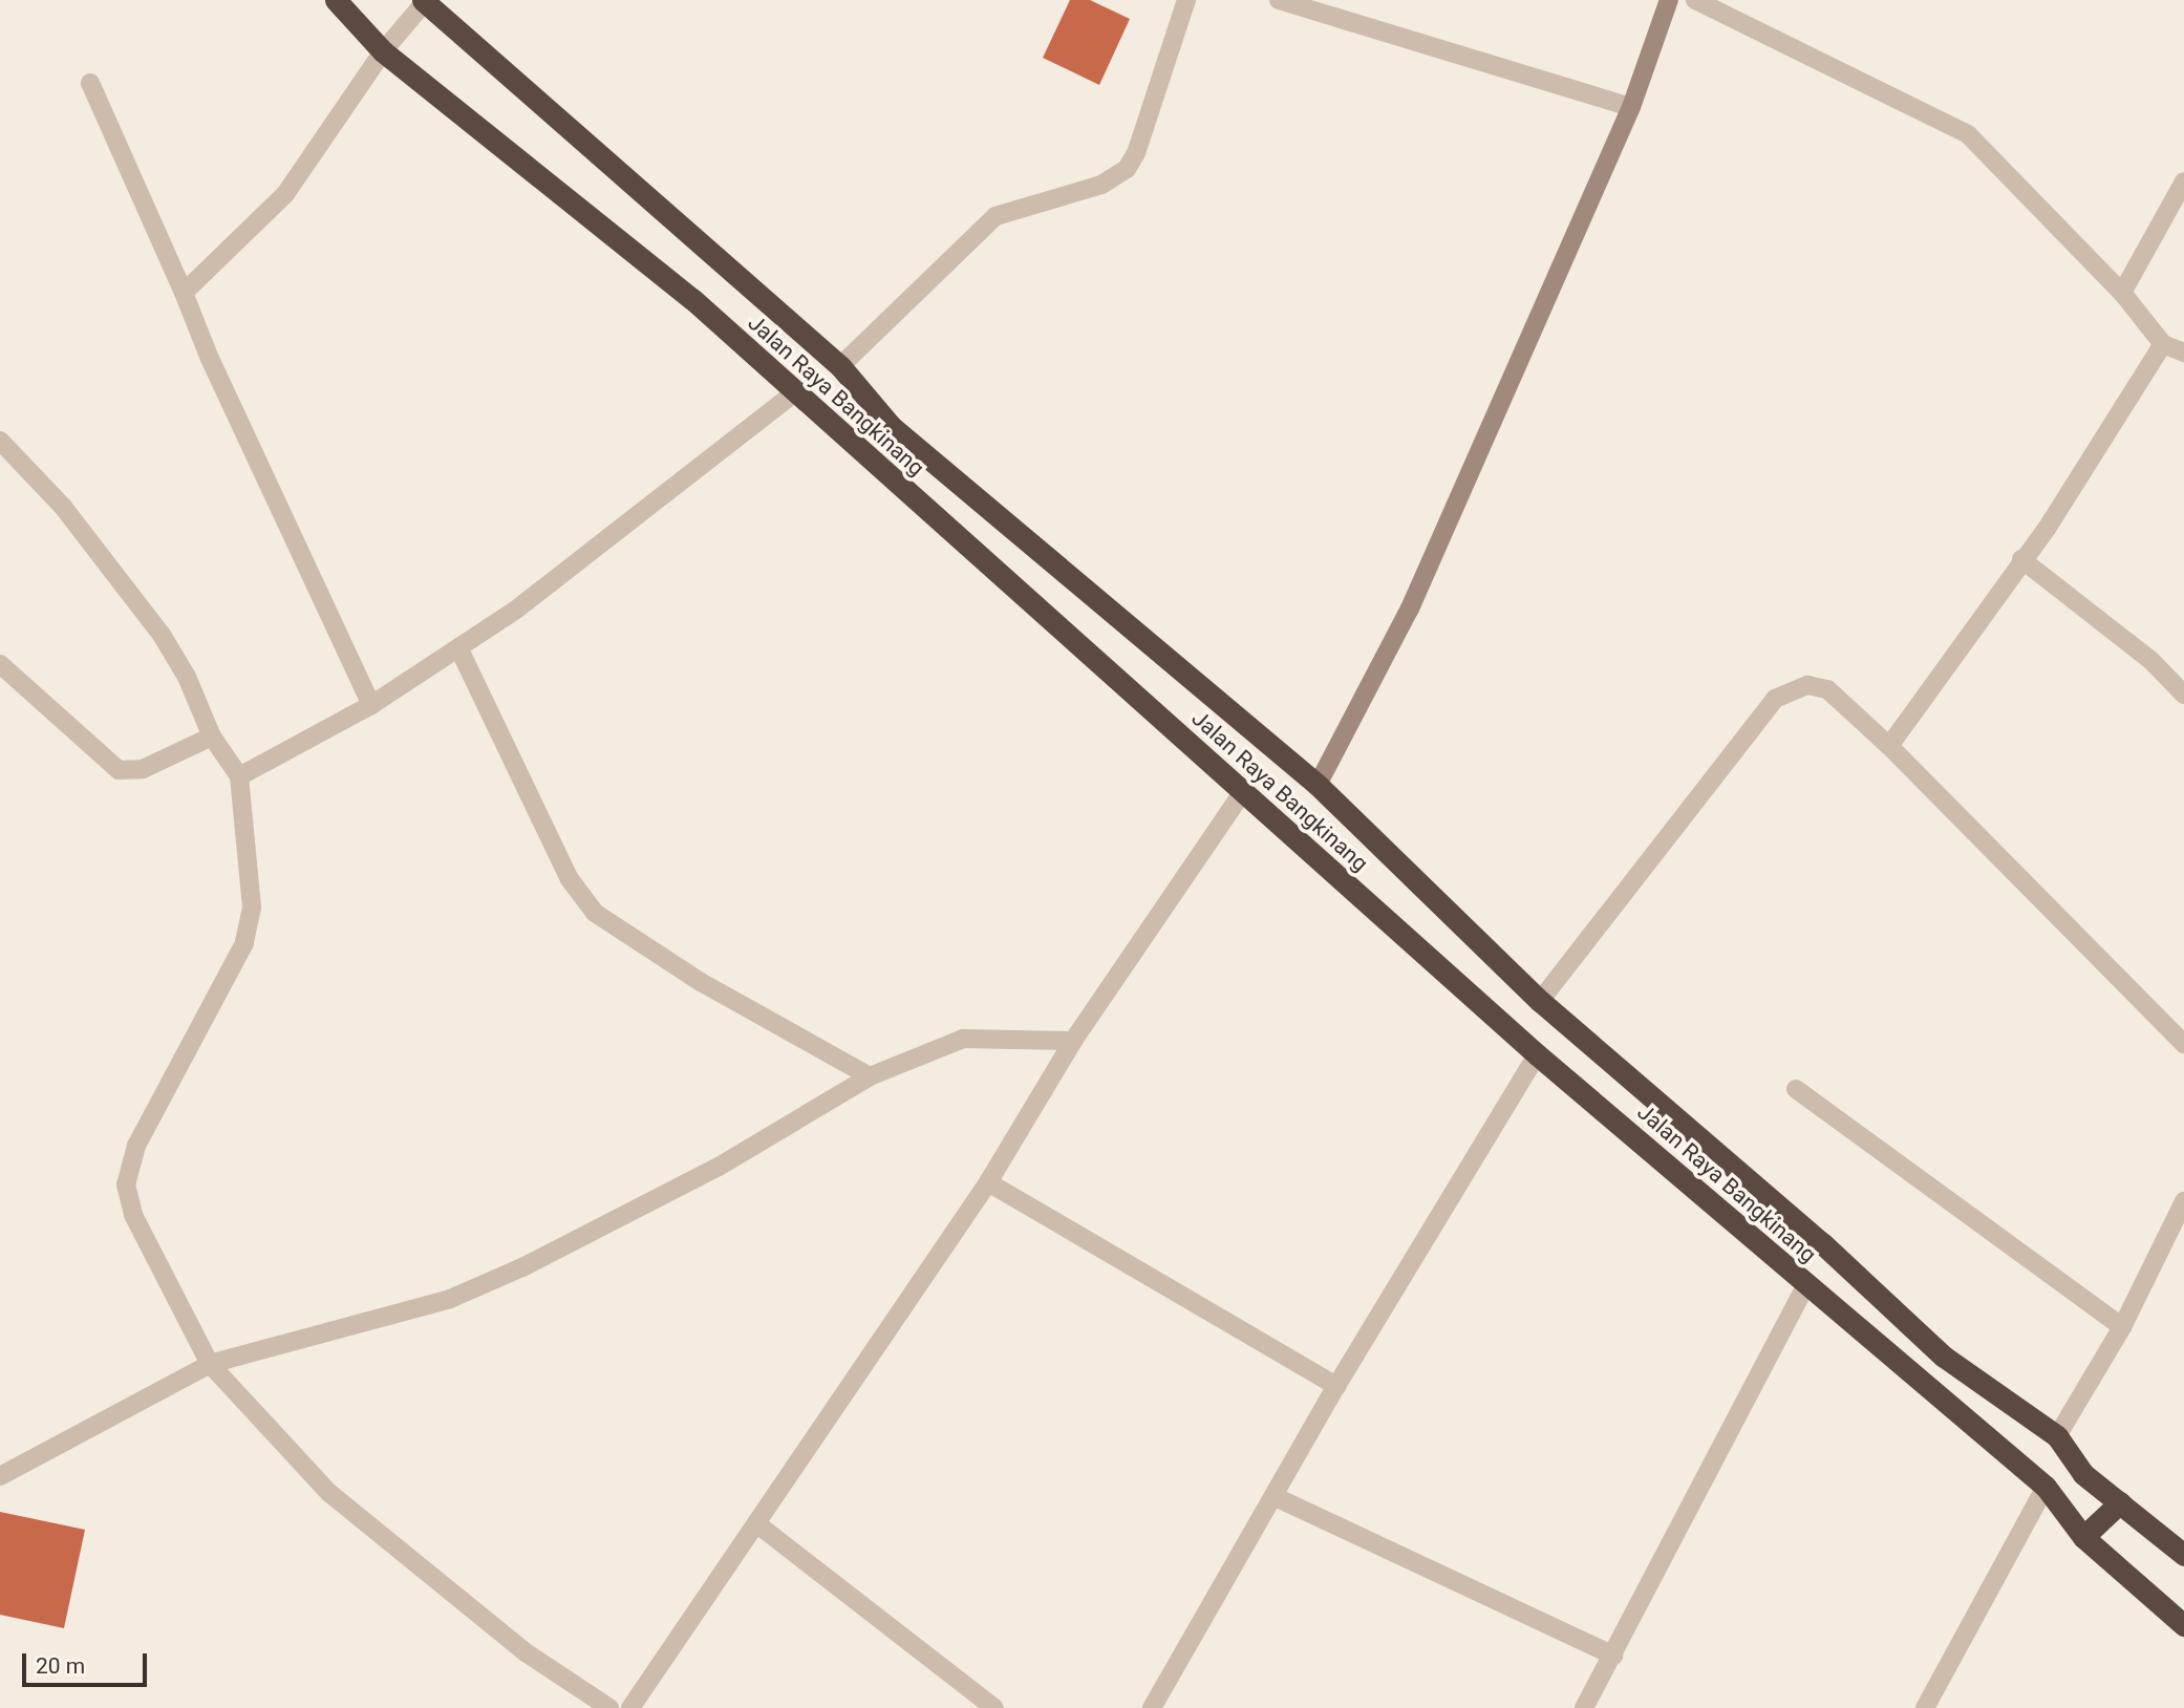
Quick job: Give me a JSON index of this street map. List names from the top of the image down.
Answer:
{
  "streets": {
    "highway": ["Jalan Raya Bangkinang"]
  },
  "scale_bar": "20 m"
}
